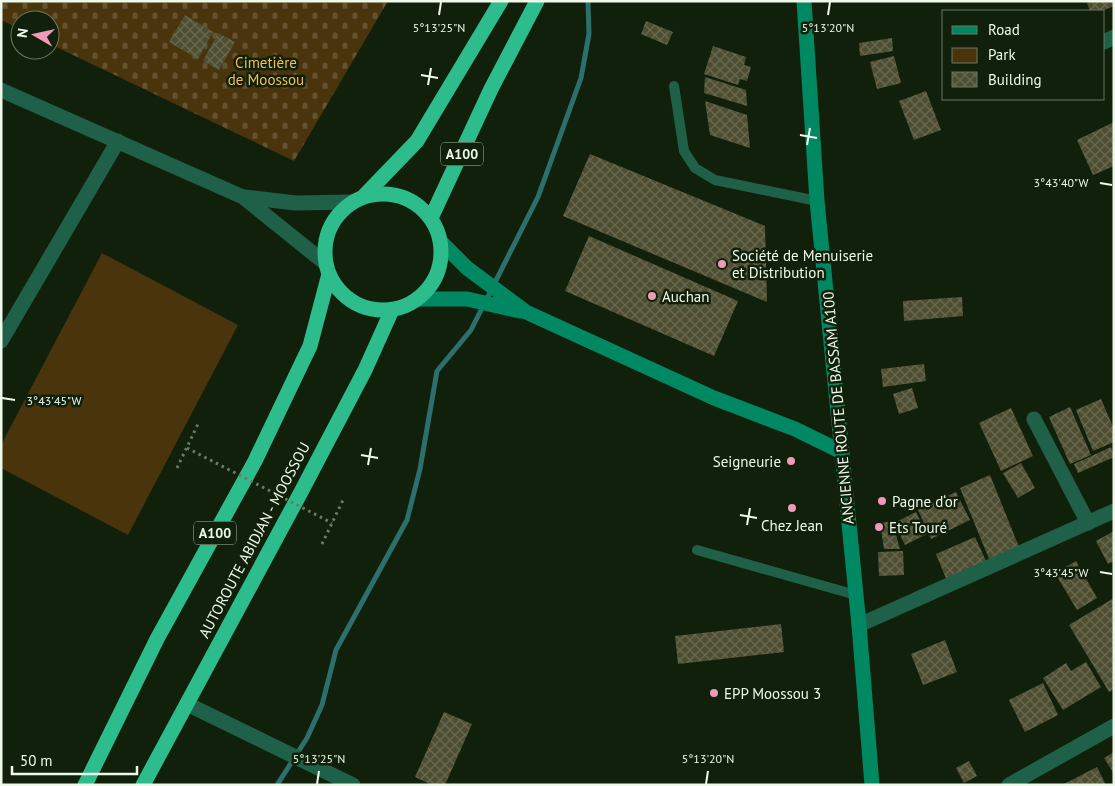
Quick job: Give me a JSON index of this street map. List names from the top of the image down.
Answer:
{
  "streets": {
    "highway": ["A100", "AUTOROUTE ABIDJAN - MOOSSOU"],
    "main road": ["ANCIENNE ROUTE DE BASSAM A100"]
  },
  "crossings": [
    ["A100", "AUTOROUTE ABIDJAN - MOOSSOU"]
  ],
  "parks": ["Cimetière de Moossou"],
  "places": [
    "Société de Menuiserie et Distribution",
    "Auchan",
    "Seigneurie",
    "Pagne d‘or",
    "Chez Jean",
    "Ets Touré",
    "EPP Moossou 3"
  ],
  "legend": ["Road", "Park", "Building"],
  "scale_bar": "50 m",
  "north": "left",
  "coordinates": [
    "5°13'20\"N",
    "5°13'25\"N",
    "3°43'40\"W",
    "3°43'45\"W"
  ]
}
